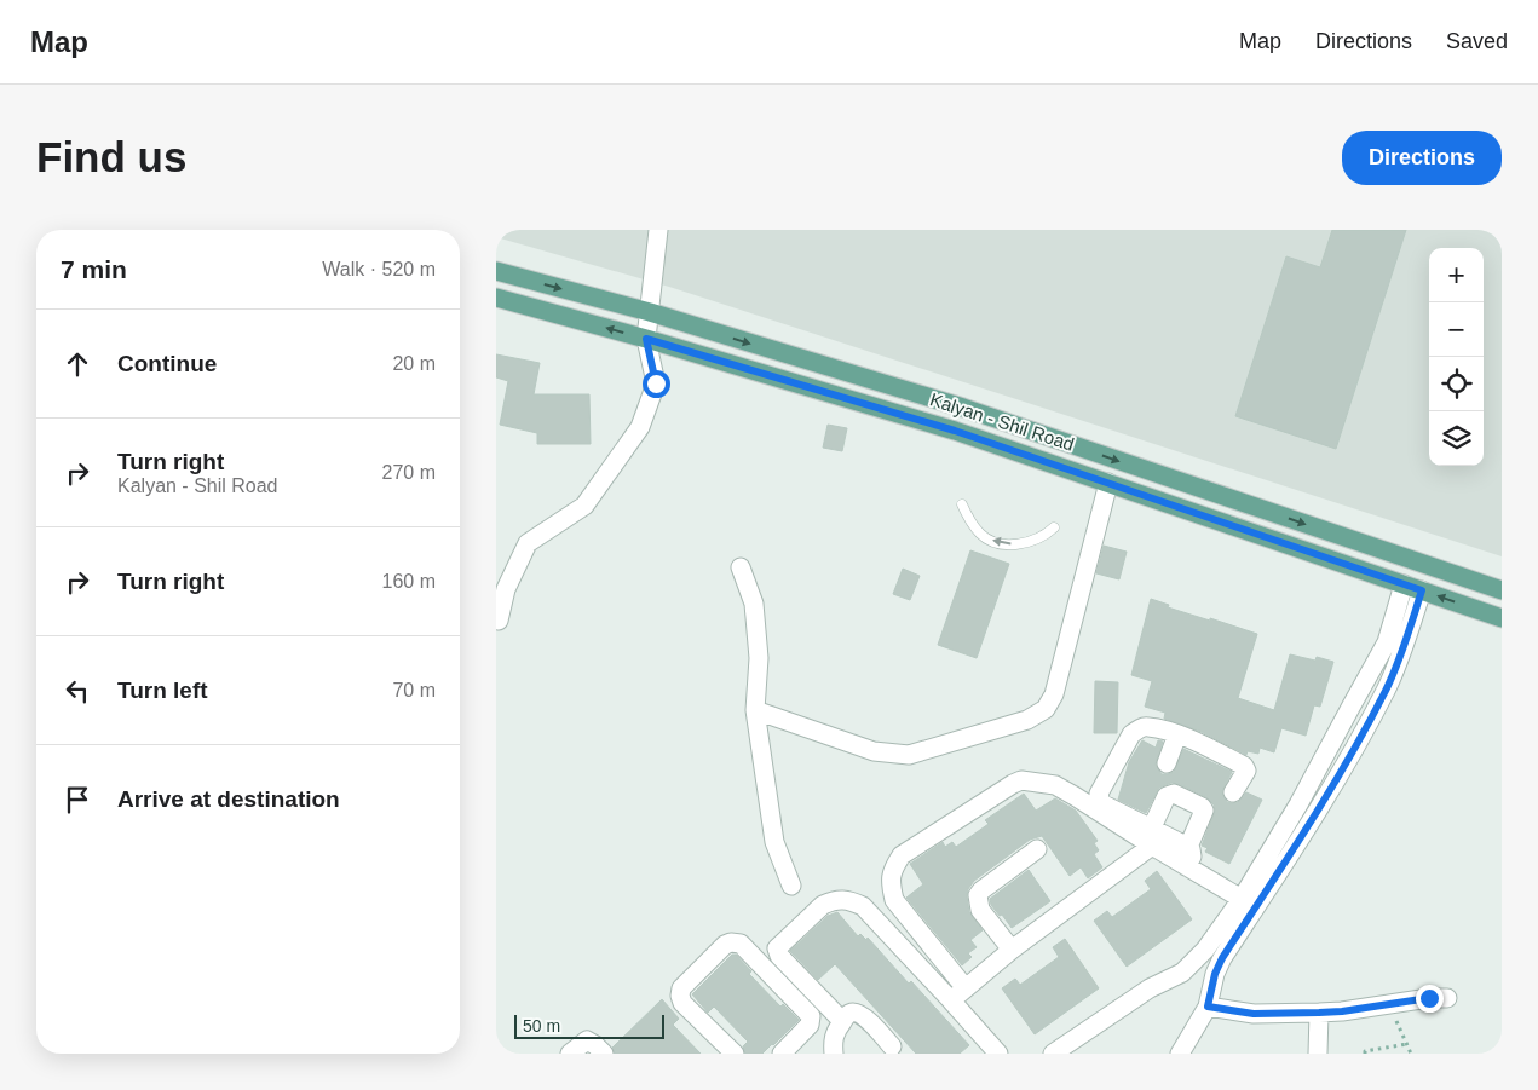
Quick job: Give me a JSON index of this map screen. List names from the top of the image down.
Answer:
{
  "streets": {
    "main road": ["Kalyan - Shil Road"]
  },
  "scale_bar": "50 m",
  "page": {
    "header": "Map",
    "nav": ["Map", "Directions", "Saved"],
    "buttons": "Directions",
    "title": "Find us",
    "heading": ["7 min", "Walk · 520 m"],
    "map_buttons": ["+", "−"],
    "list": [
      ["Continue", "20 m"],
      ["Turn right", "Kalyan - Shil Road", "270 m"],
      ["Turn right", "160 m"],
      ["Turn left", "70 m"],
      "Arrive at destination"
    ],
    "scale": "50 m"
  }
}
